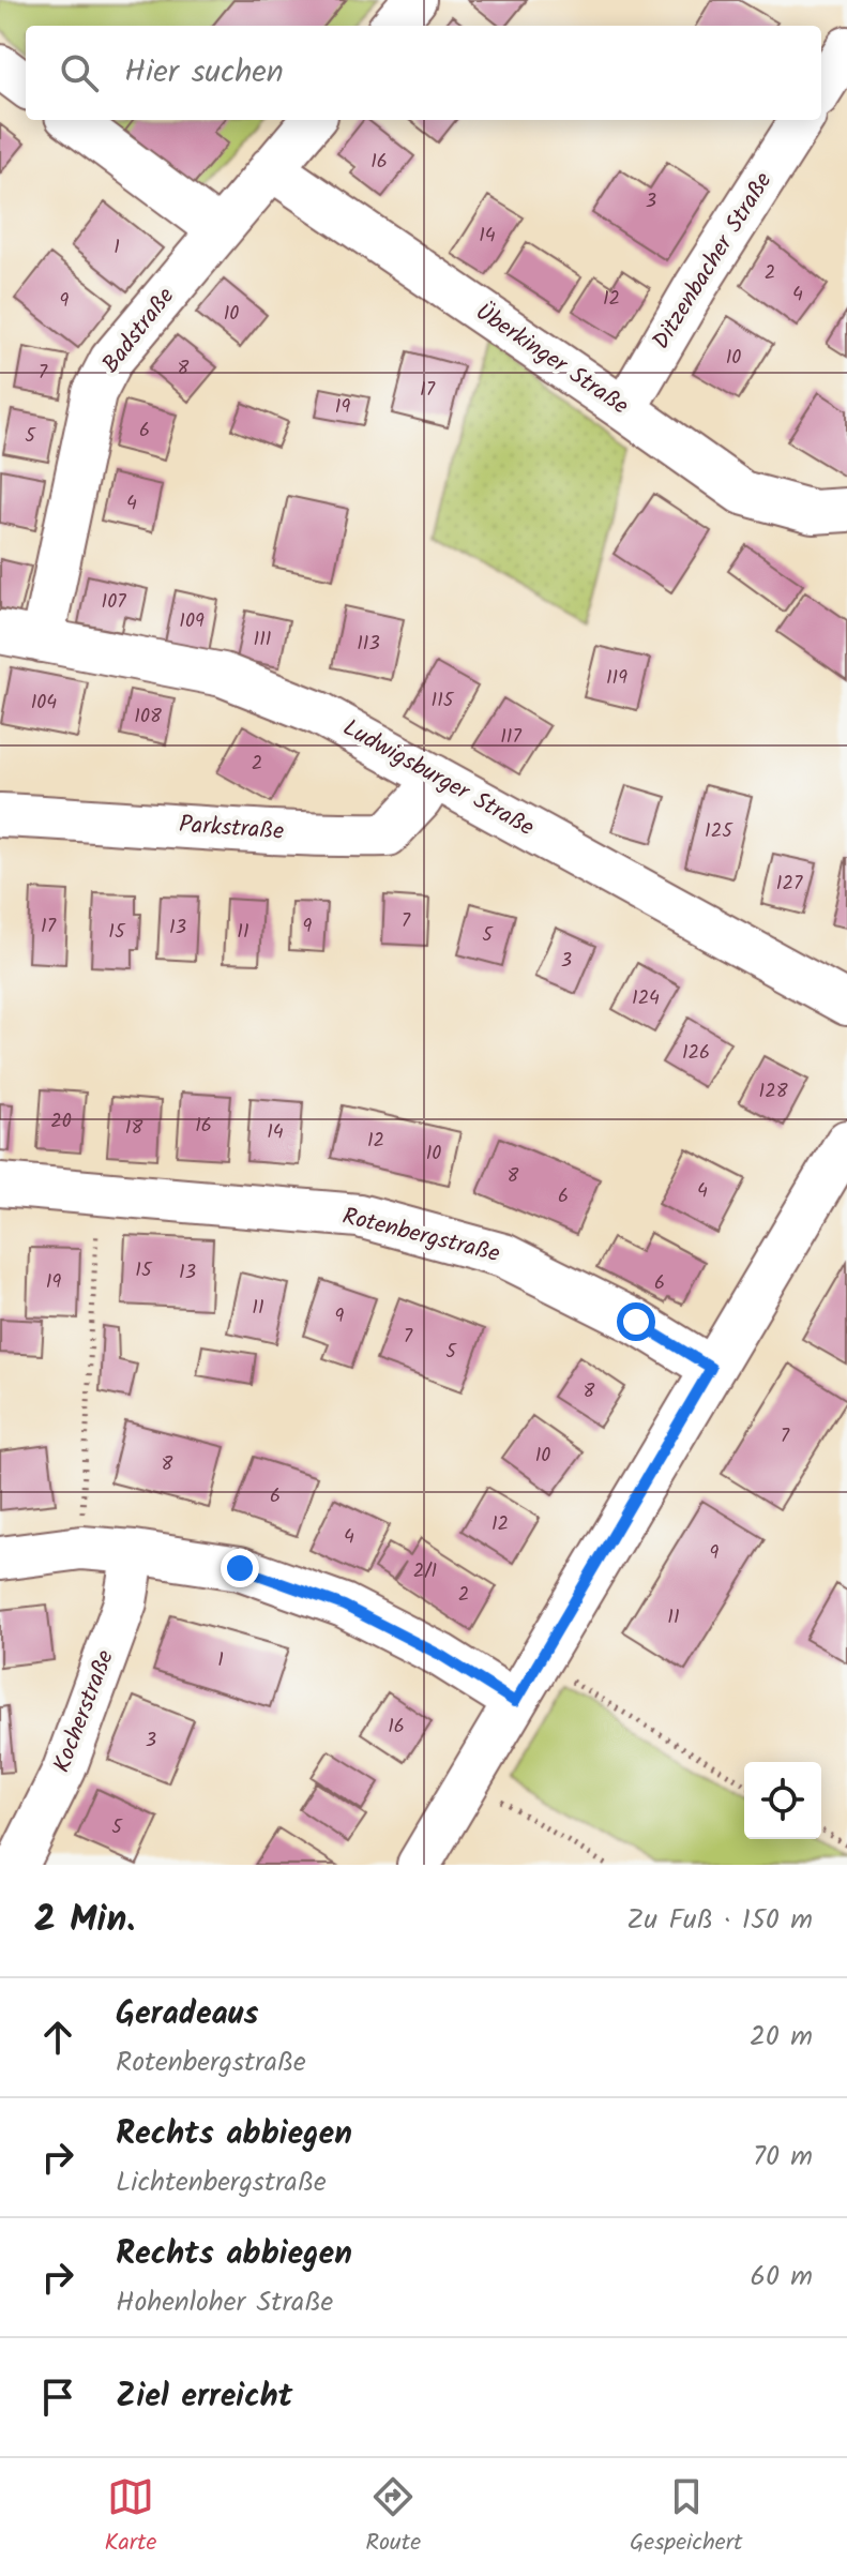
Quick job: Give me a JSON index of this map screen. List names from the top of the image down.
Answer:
{
  "streets": {
    "street": [
      "Ditzenbacher Straße",
      "Badstraße",
      "Überkinger Straße",
      "Ludwigsburger Straße",
      "Parkstraße",
      "Rotenbergstraße",
      "Kocherstraße"
    ]
  },
  "crossings": [
    ["Ditzenbacher Straße", "Überkinger Straße"],
    ["Badstraße", "Überkinger Straße"],
    ["Badstraße", "Ludwigsburger Straße"],
    ["Ludwigsburger Straße", "Parkstraße"]
  ],
  "house_numbers": [
    "16",
    "3",
    "14",
    "1",
    "2",
    "4",
    "12",
    "9",
    "10",
    "10",
    "8",
    "7",
    "17",
    "19",
    "6",
    "5",
    "4",
    "107",
    "109",
    "111",
    "113",
    "119",
    "115",
    "104",
    "108",
    "117",
    "2",
    "125",
    "127",
    "7",
    "17",
    "9",
    "13",
    "15",
    "11",
    "5",
    "3",
    "124",
    "126",
    "128",
    "20",
    "16",
    "18",
    "14",
    "12",
    "10",
    "8",
    "4",
    "6",
    "15",
    "13",
    "19",
    "6",
    "11",
    "9",
    "7",
    "5",
    "8",
    "7",
    "10",
    "8",
    "6",
    "12",
    "4",
    "9",
    "2/1",
    "2",
    "11",
    "1",
    "16",
    "3",
    "5"
  ],
  "page": {
    "search": "Hier suchen",
    "heading": ["2 Min.", "Zu Fuß · 150 m"],
    "list": [
      ["Geradeaus", "Rotenbergstraße", "20 m"],
      ["Rechts abbiegen", "Lichtenbergstraße", "70 m"],
      ["Rechts abbiegen", "Hohenloher Straße", "60 m"],
      "Ziel erreicht"
    ],
    "nav": ["Karte", "Route", "Gespeichert"]
  }
}
